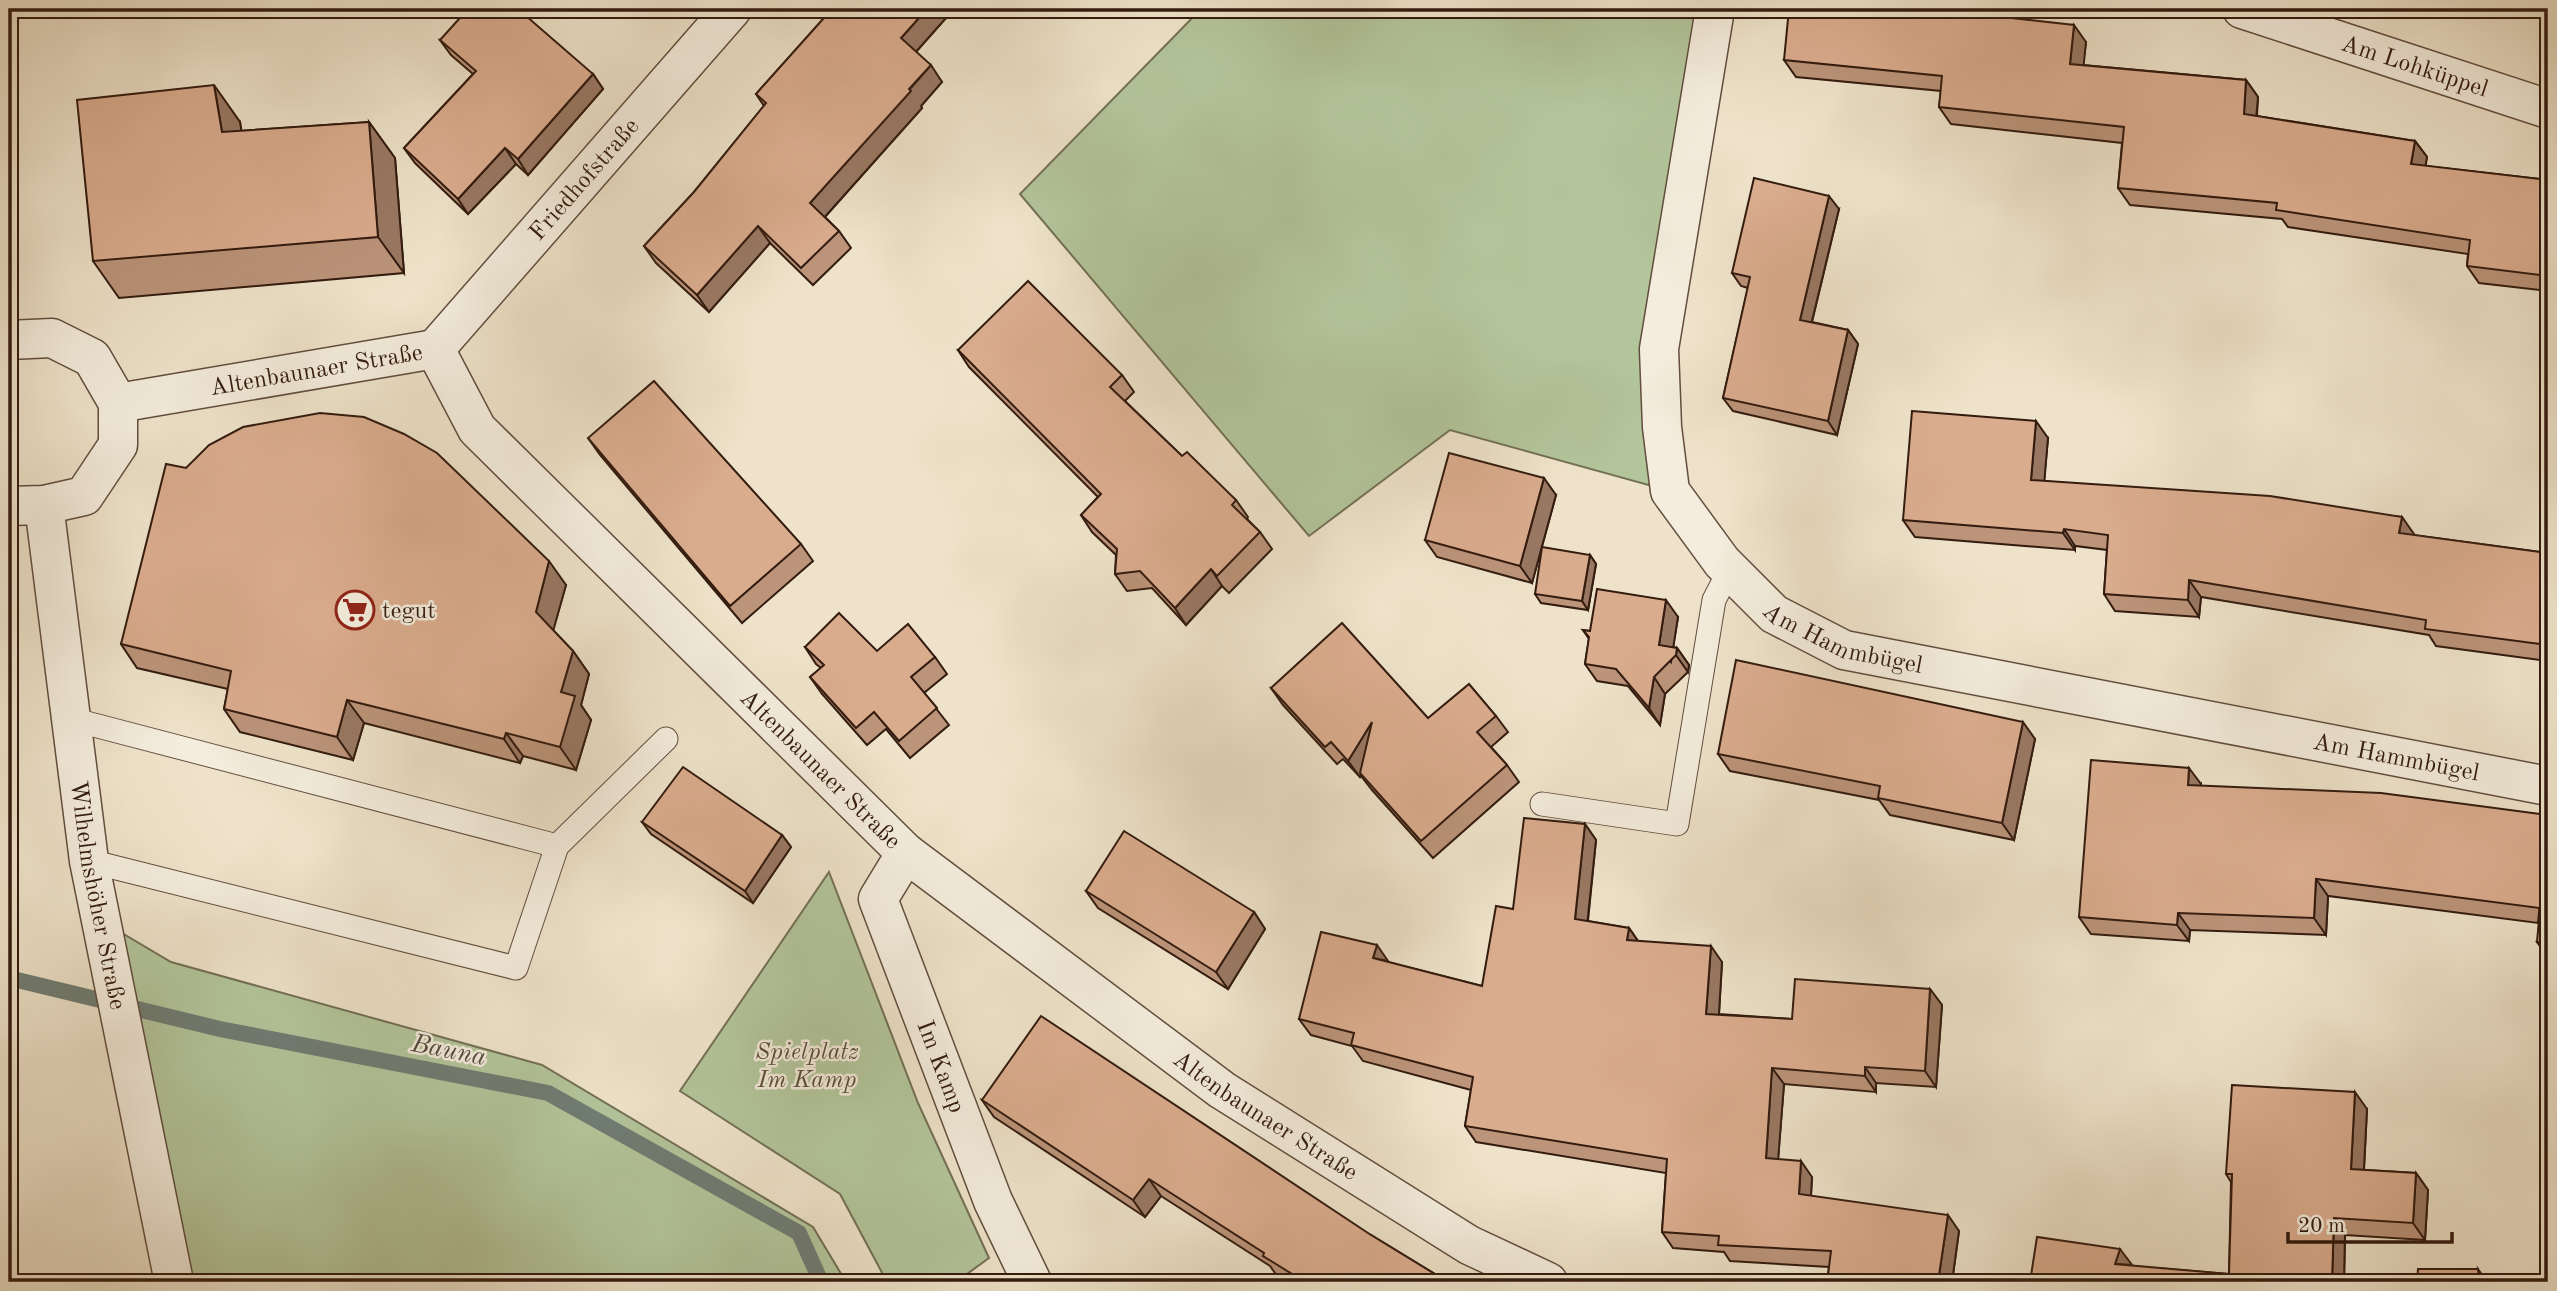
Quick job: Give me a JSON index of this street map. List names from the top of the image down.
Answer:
{
  "streets": {
    "street": [
      "Am Lohküppel",
      "Friedhofstraße",
      "Altenbaunaer Straße",
      "Am Hammbügel",
      "Wilhelmshöher Straße",
      "Im Kamp"
    ]
  },
  "crossings": [
    ["Friedhofstraße", "Altenbaunaer Straße"],
    ["Altenbaunaer Straße", "Wilhelmshöher Straße"],
    ["Altenbaunaer Straße", "Im Kamp"]
  ],
  "water": ["Bauna"],
  "parks": ["Spielplatz Im Kamp"],
  "places": {
    "supermarket": ["tegut"]
  },
  "scale_bar": "20 m"
}
